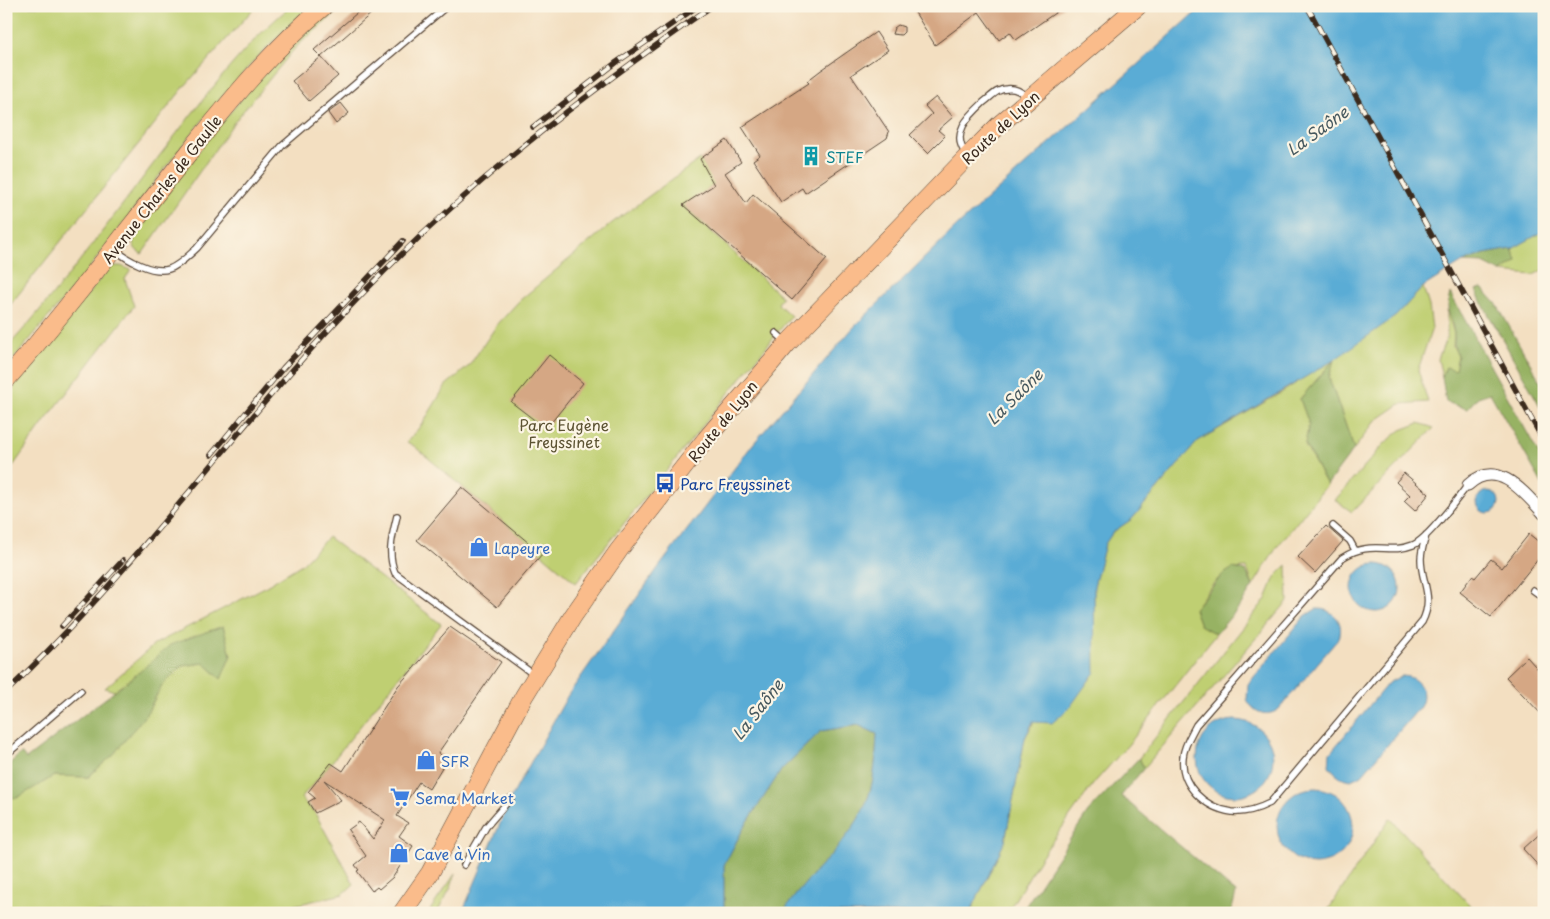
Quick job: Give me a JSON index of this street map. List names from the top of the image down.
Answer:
{
  "streets": {
    "main road": ["Route de Lyon", "Avenue Charles de Gaulle"]
  },
  "water": ["La Saône"],
  "parks": ["Parc Eugène Freyssinet"],
  "places": {
    "building": ["STEF"],
    "bus stop": ["Parc Freyssinet"],
    "shop": ["Lapeyre", "SFR", "Cave à Vin"],
    "supermarket": ["Sema Market"]
  }
}
